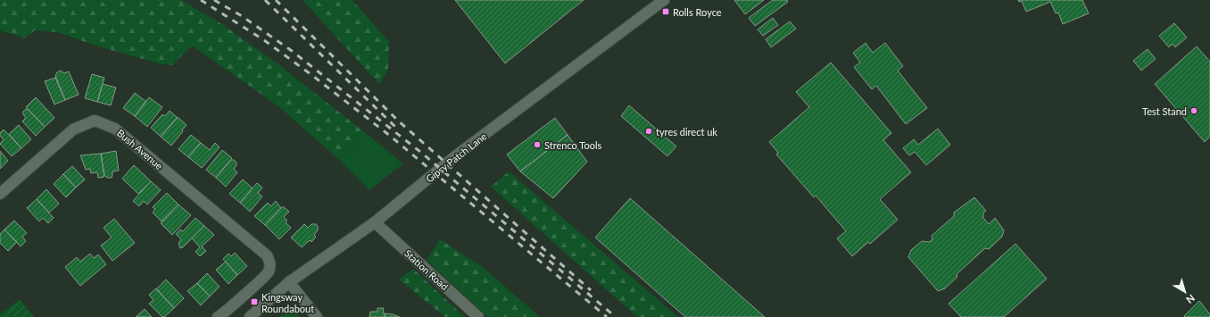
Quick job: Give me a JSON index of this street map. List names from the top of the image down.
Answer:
{
  "streets": {
    "street": ["Bush Avenue", "Gipsy Patch Lane", "Station Road"]
  },
  "crossings": [
    ["Gipsy Patch Lane", "Station Road"]
  ],
  "places": {
    "transit": ["Rolls Royce", "Kingsway Roundabout"],
    "other": ["Test Stand", "tyres direct uk", "Strenco Tools"]
  },
  "north": "bottom right"
}
